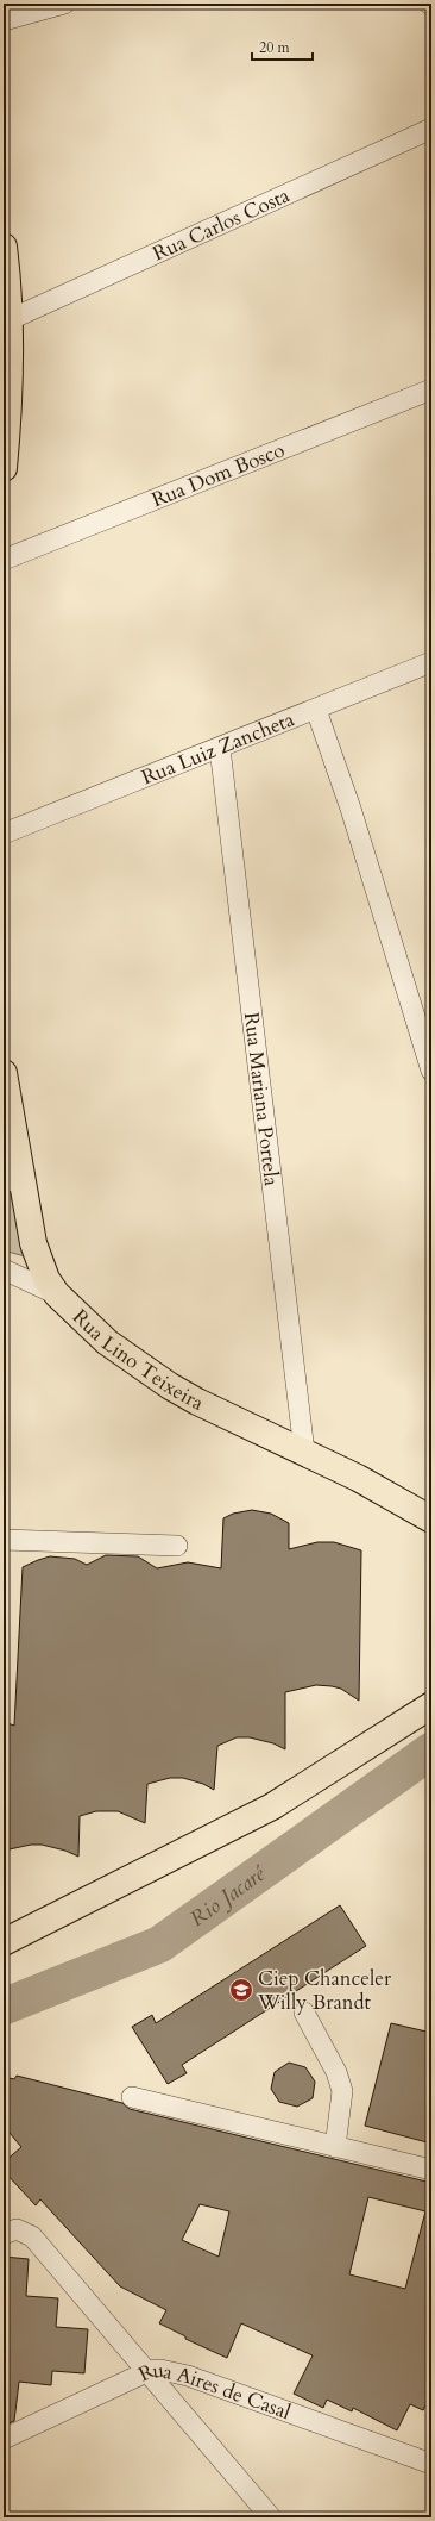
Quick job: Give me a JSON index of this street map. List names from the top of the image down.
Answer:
{
  "streets": {
    "main road": ["Rua Lino Teixeira"],
    "street": [
      "Rua Carlos Costa",
      "Rua Dom Bosco",
      "Rua Luiz Zancheta",
      "Rua Mariana Portela",
      "Rua Aires de Casal"
    ]
  },
  "crossings": [
    ["Rua Luiz Zancheta", "Rua Mariana Portela"],
    ["Rua Mariana Portela", "Rua Lino Teixeira"]
  ],
  "water": ["Rio Jacaré"],
  "places": {
    "school or university": ["Ciep Chanceler Willy Brandt"]
  },
  "scale_bar": "20 m"
}
